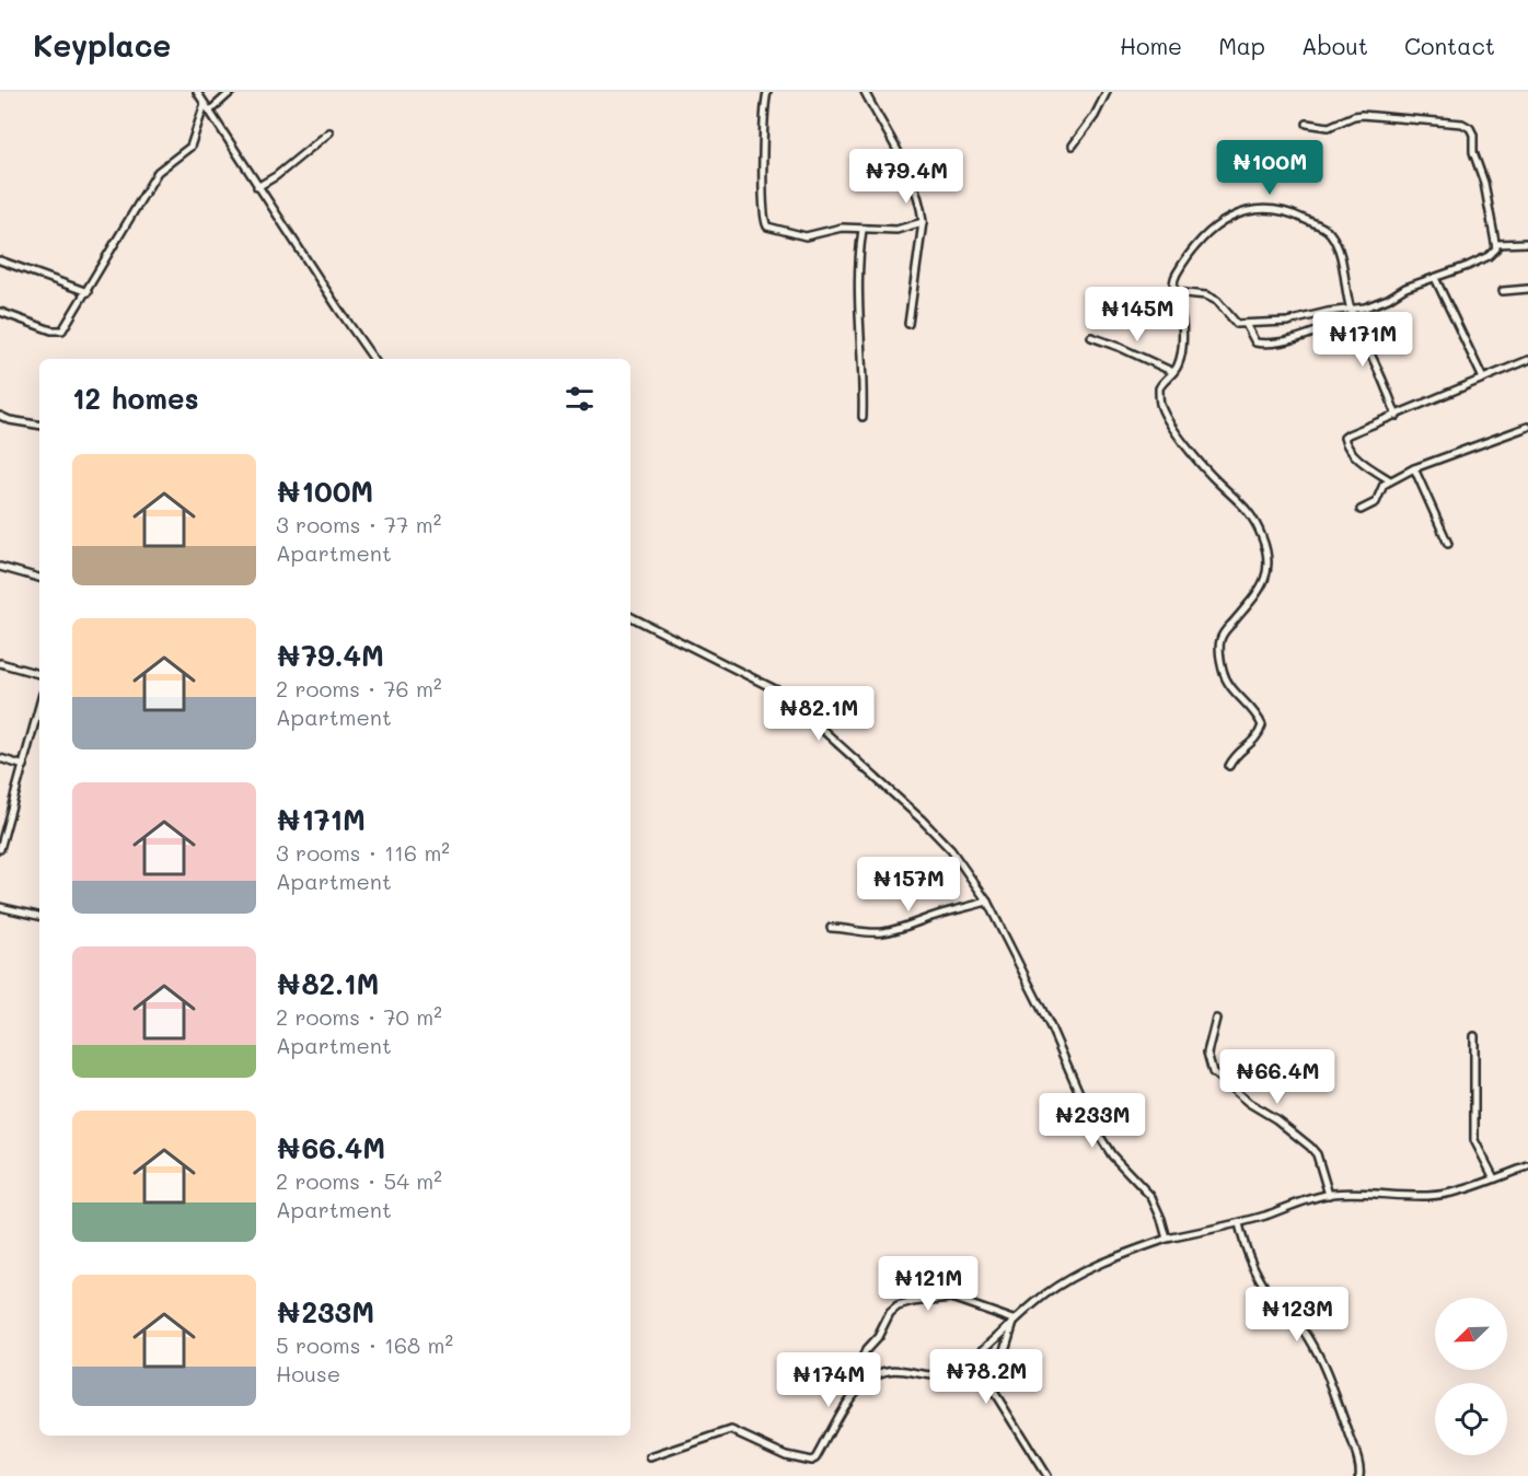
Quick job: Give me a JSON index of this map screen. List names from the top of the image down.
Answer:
{
  "north": "bottom left",
  "page": {
    "header": "Keyplace",
    "nav": [
      "Home",
      "Map",
      "About",
      "Contact"
    ],
    "price": [
      "₦100M",
      "₦79.4M",
      "₦145M",
      "₦171M",
      "₦82.1M",
      "₦157M",
      "₦66.4M",
      "₦233M",
      "₦121M",
      "₦123M",
      "₦78.2M",
      "₦174M"
    ],
    "heading": "12 homes",
    "list": [
      {
        "name": "₦100M",
        "note": "3 rooms · 77 m² · Apartment"
      },
      {
        "name": "₦79.4M",
        "note": "2 rooms · 76 m² · Apartment"
      },
      {
        "name": "₦171M",
        "note": "3 rooms · 116 m² · Apartment"
      },
      {
        "name": "₦82.1M",
        "note": "2 rooms · 70 m² · Apartment"
      },
      {
        "name": "₦66.4M",
        "note": "2 rooms · 54 m² · Apartment"
      },
      {
        "name": "₦233M",
        "note": "5 rooms · 168 m² · House"
      }
    ]
  }
}
